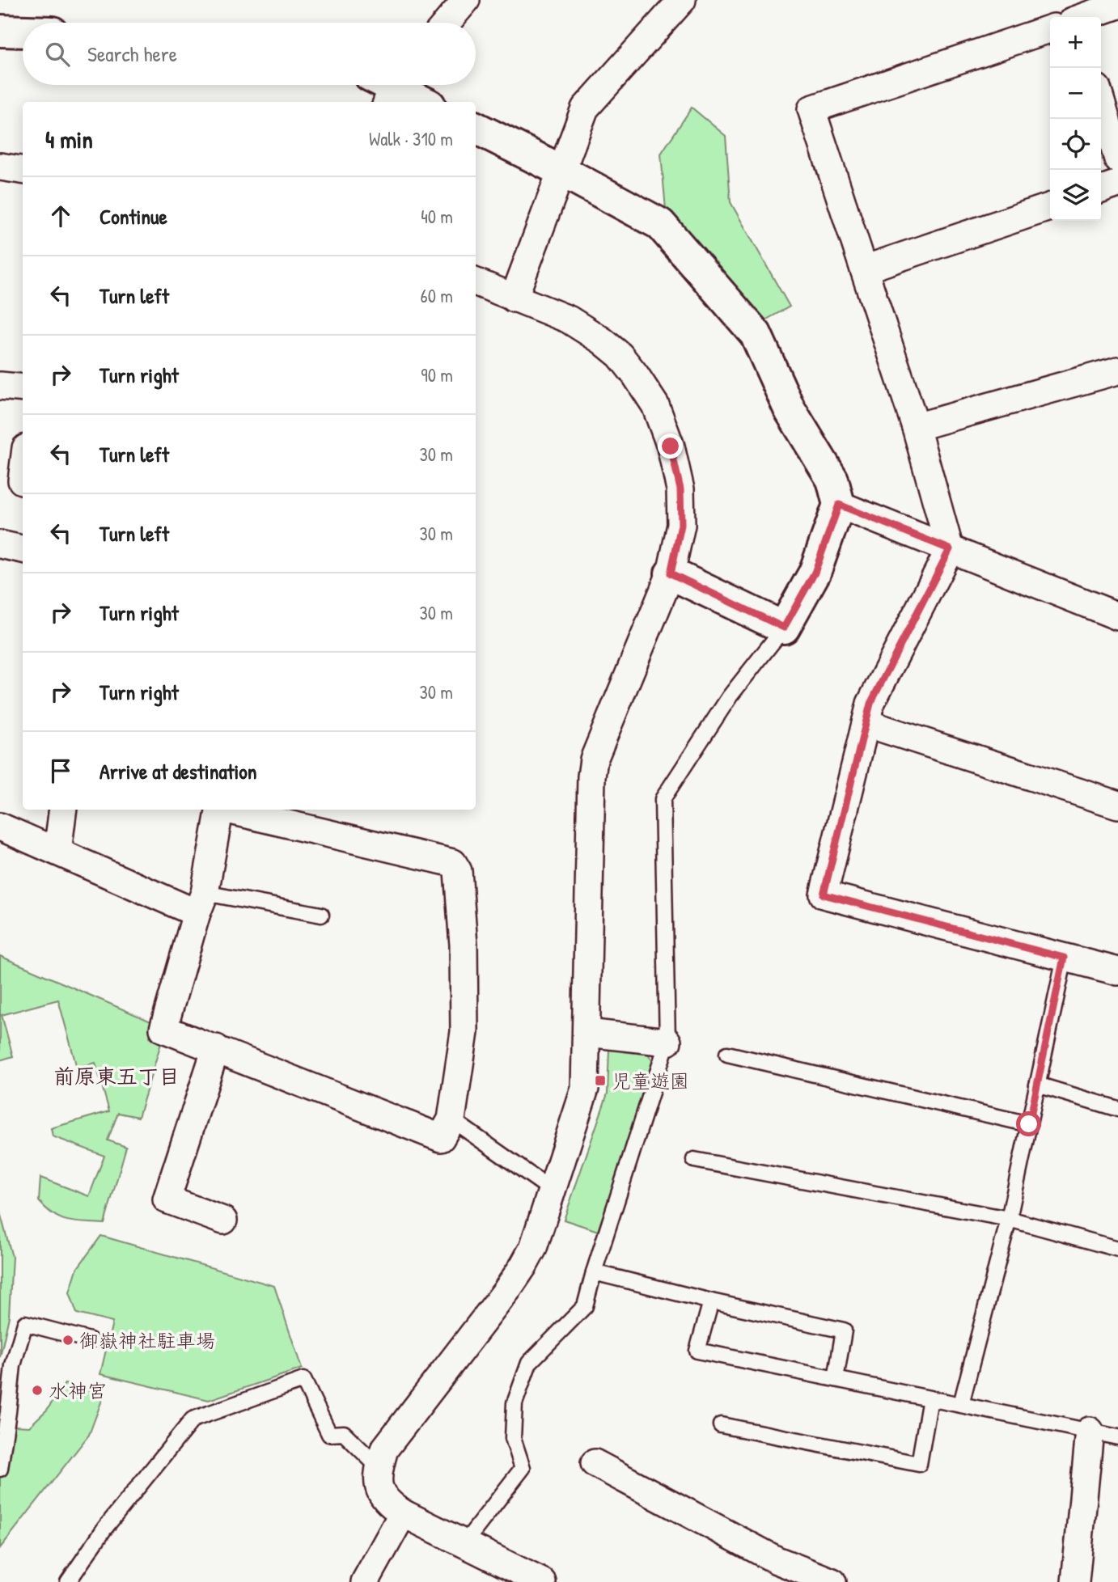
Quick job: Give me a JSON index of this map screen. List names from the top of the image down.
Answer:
{
  "districts": ["前原東五丁目"],
  "places": {
    "transit": ["児童遊園"],
    "other": ["御嶽神社駐車場", "水神宮"]
  },
  "page": {
    "map_buttons": ["+", "−"],
    "search": "Search here",
    "heading": ["4 min", "Walk · 310 m"],
    "list": [
      ["Continue", "40 m"],
      ["Turn left", "60 m"],
      ["Turn right", "90 m"],
      ["Turn left", "30 m"],
      ["Turn left", "30 m"],
      ["Turn right", "30 m"],
      ["Turn right", "30 m"],
      "Arrive at destination"
    ]
  }
}
